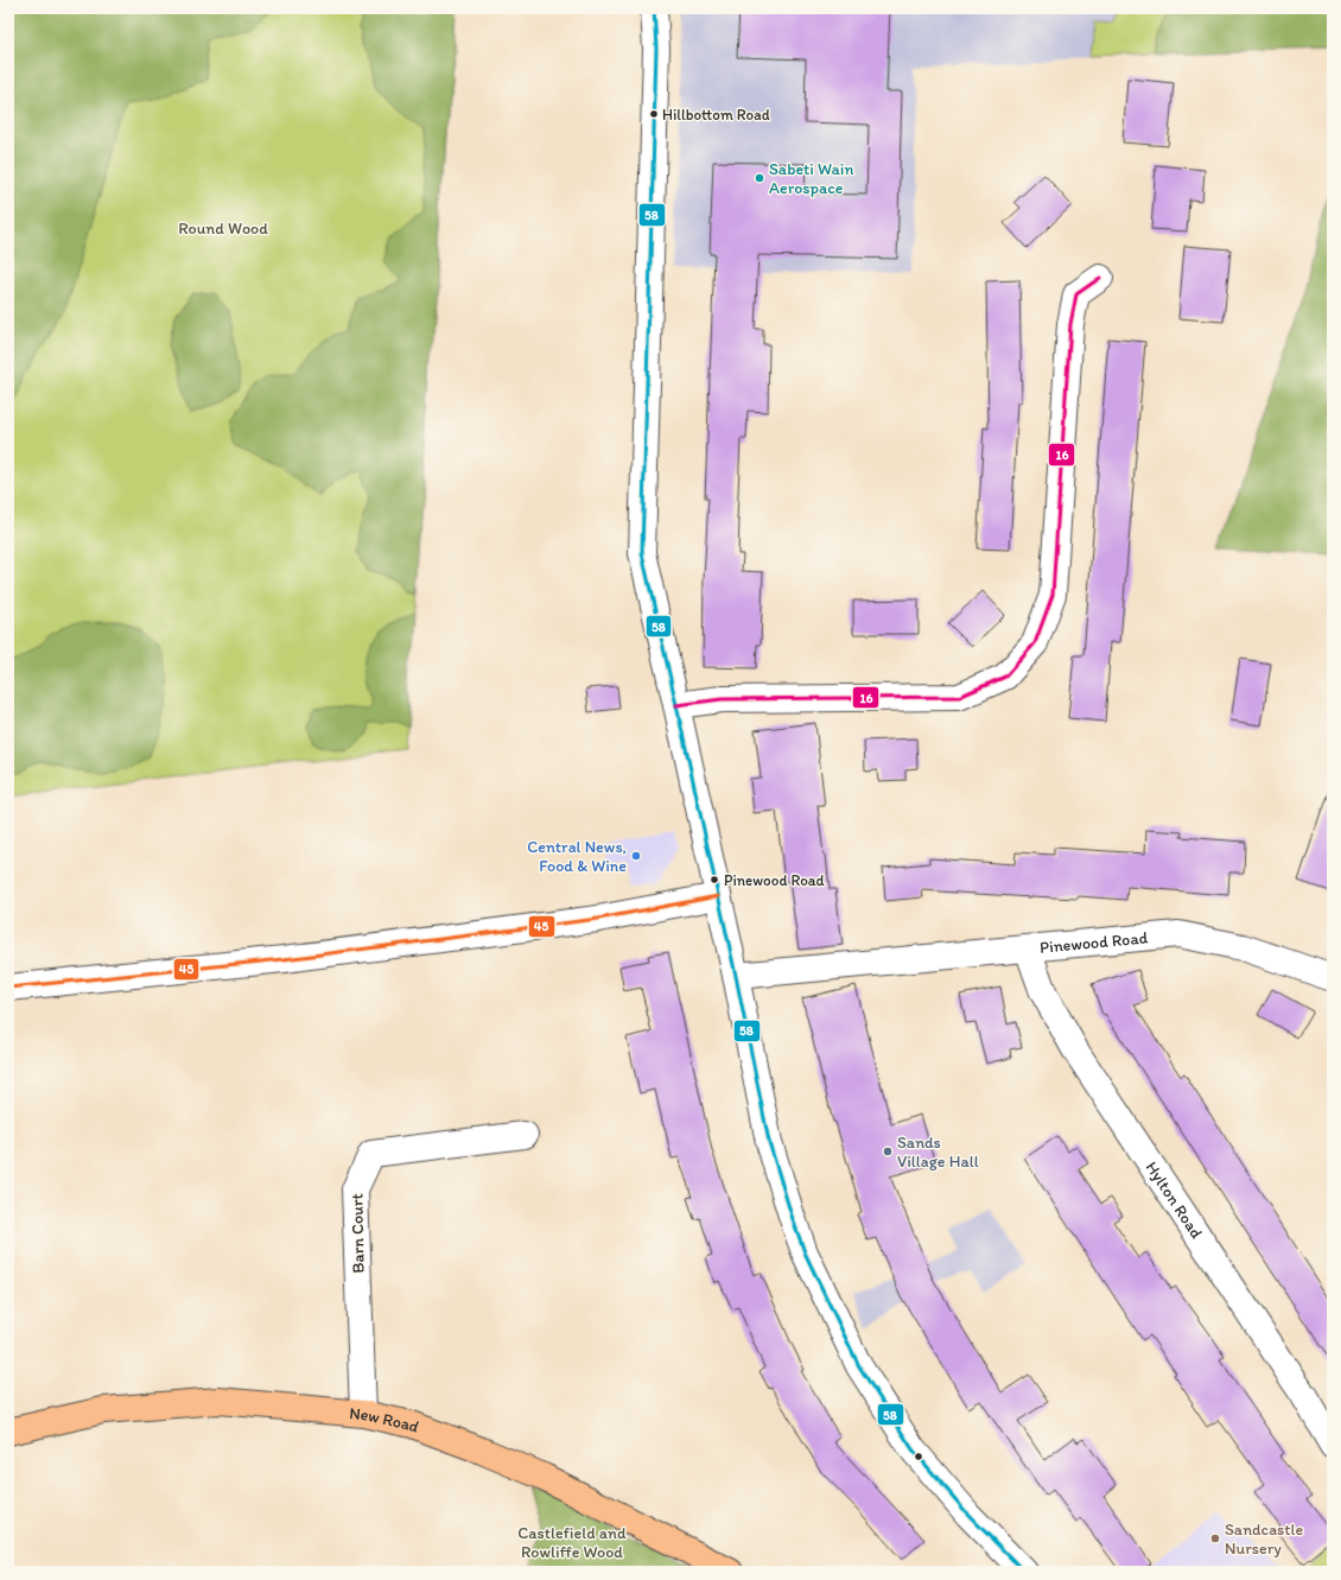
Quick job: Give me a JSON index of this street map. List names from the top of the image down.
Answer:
{
  "streets": {
    "highway": ["New Road"],
    "street": ["Pinewood Road", "Hylton Road", "Barn Court"]
  },
  "crossings": [
    ["Pinewood Road", "Hylton Road"],
    ["Barn Court", "New Road"]
  ],
  "parks": ["Round Wood", "Castlefield and Rowliffe Wood"],
  "places": [
    "Hillbottom Road",
    "Sabeti Wain Aerospace",
    "Central News, Food & Wine",
    "Pinewood Road",
    "Sands Village Hall",
    "Sandcastle Nursery"
  ],
  "lines": ["transit line 58", "transit line 16", "transit line 45"]
}
